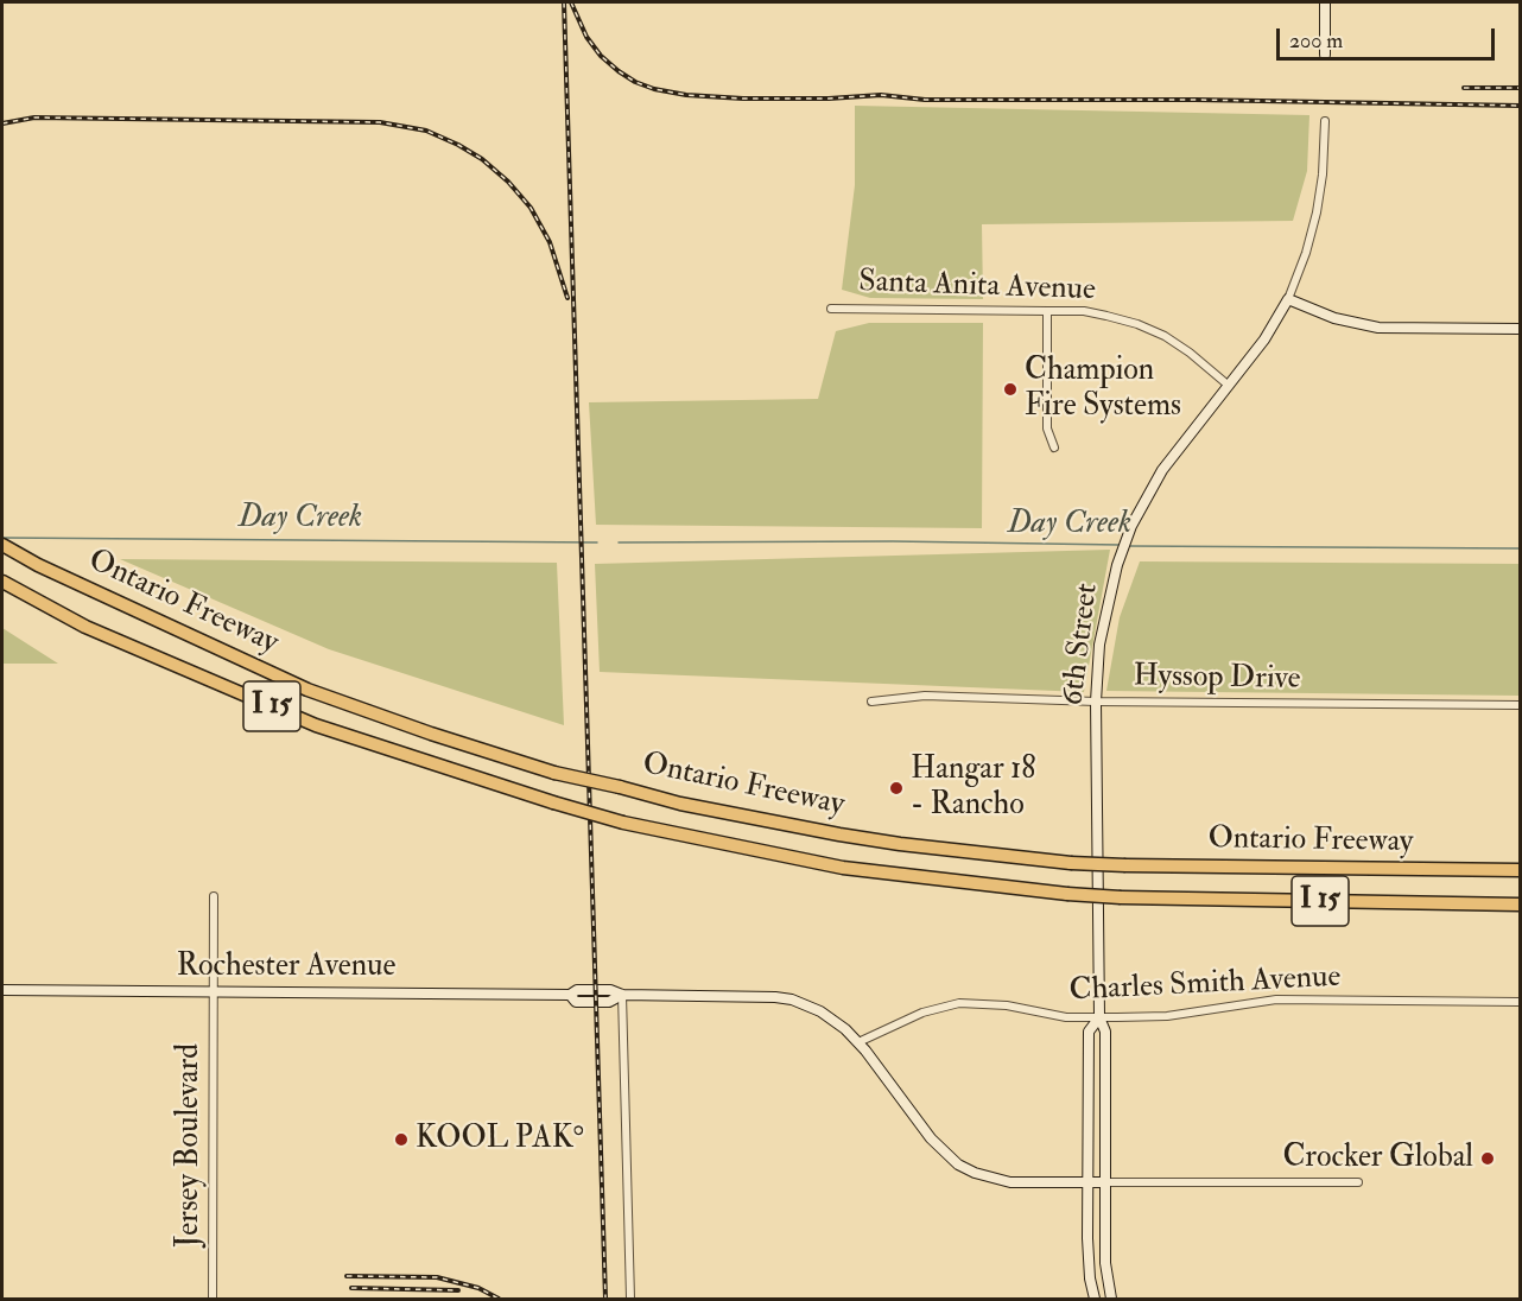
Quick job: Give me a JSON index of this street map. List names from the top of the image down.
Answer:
{
  "streets": {
    "highway": ["Ontario Freeway", "I 15"],
    "main road": ["6th Street", "Rochester Avenue"],
    "street": [
      "Santa Anita Avenue",
      "Hyssop Drive",
      "Charles Smith Avenue",
      "Jersey Boulevard"
    ]
  },
  "crossings": [
    ["Santa Anita Avenue", "6th Street"],
    ["6th Street", "Hyssop Drive"],
    ["6th Street", "Rochester Avenue"],
    ["6th Street", "Charles Smith Avenue"],
    ["Rochester Avenue", "Charles Smith Avenue"],
    ["Rochester Avenue", "Jersey Boulevard"]
  ],
  "water": ["Day Creek"],
  "places": [
    "Champion Fire Systems",
    "Hangar 18 - Rancho",
    "KOOL PAK°",
    "Crocker Global"
  ],
  "scale_bar": "200 m"
}
